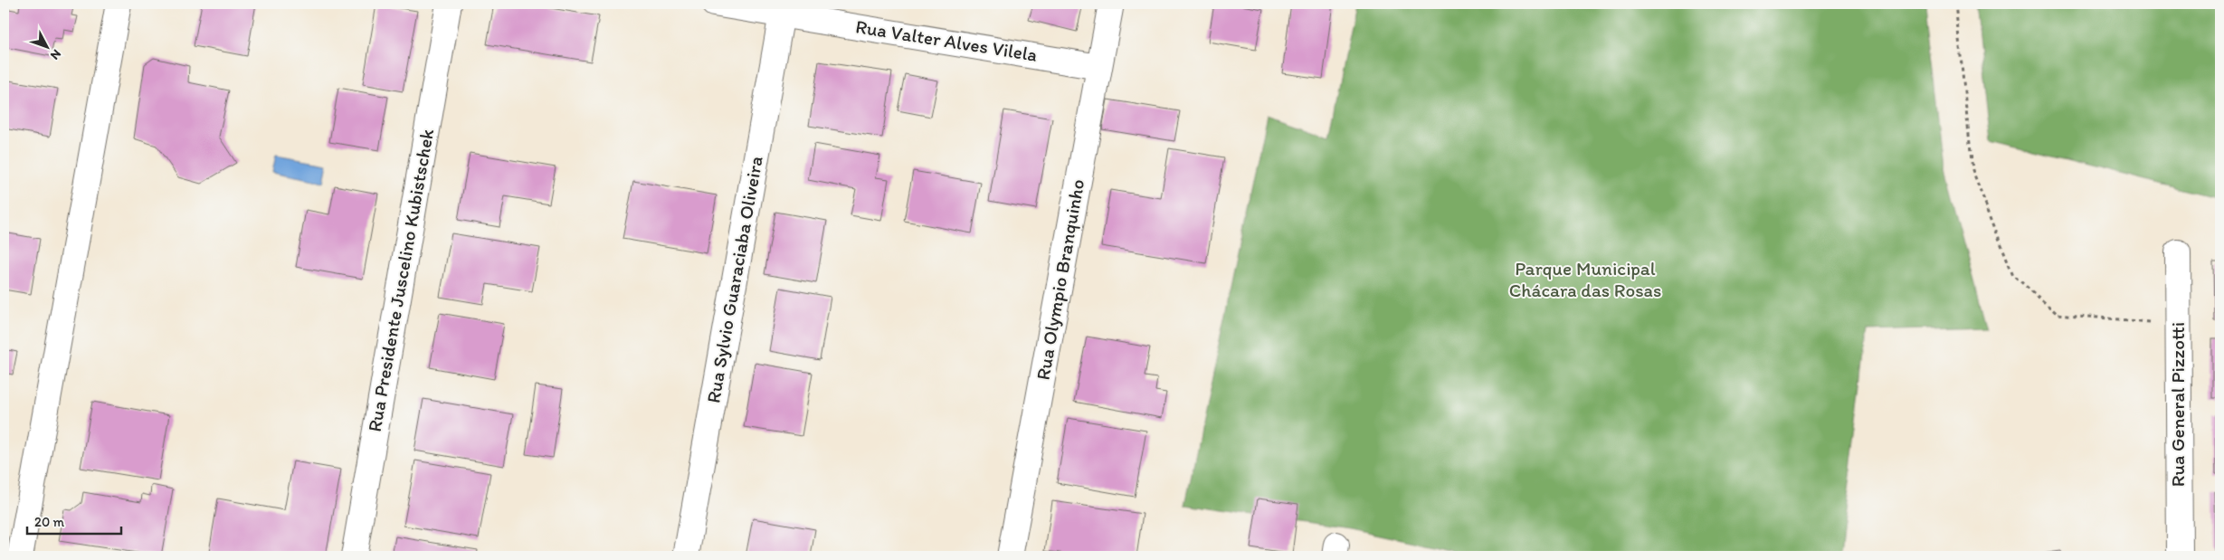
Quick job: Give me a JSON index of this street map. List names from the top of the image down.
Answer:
{
  "streets": {
    "street": [
      "Rua Valter Alves Vilela",
      "Rua Sylvio Guaraciaba Oliveira",
      "Rua Olympio Branquinho",
      "Rua Presidente Juscelino Kubistschek",
      "Rua General Pizzotti"
    ]
  },
  "crossings": [
    ["Rua Valter Alves Vilela", "Rua Sylvio Guaraciaba Oliveira"],
    ["Rua Valter Alves Vilela", "Rua Olympio Branquinho"]
  ],
  "parks": ["Parque Municipal Chácara das Rosas"],
  "scale_bar": "20 m",
  "north": "bottom right"
}
